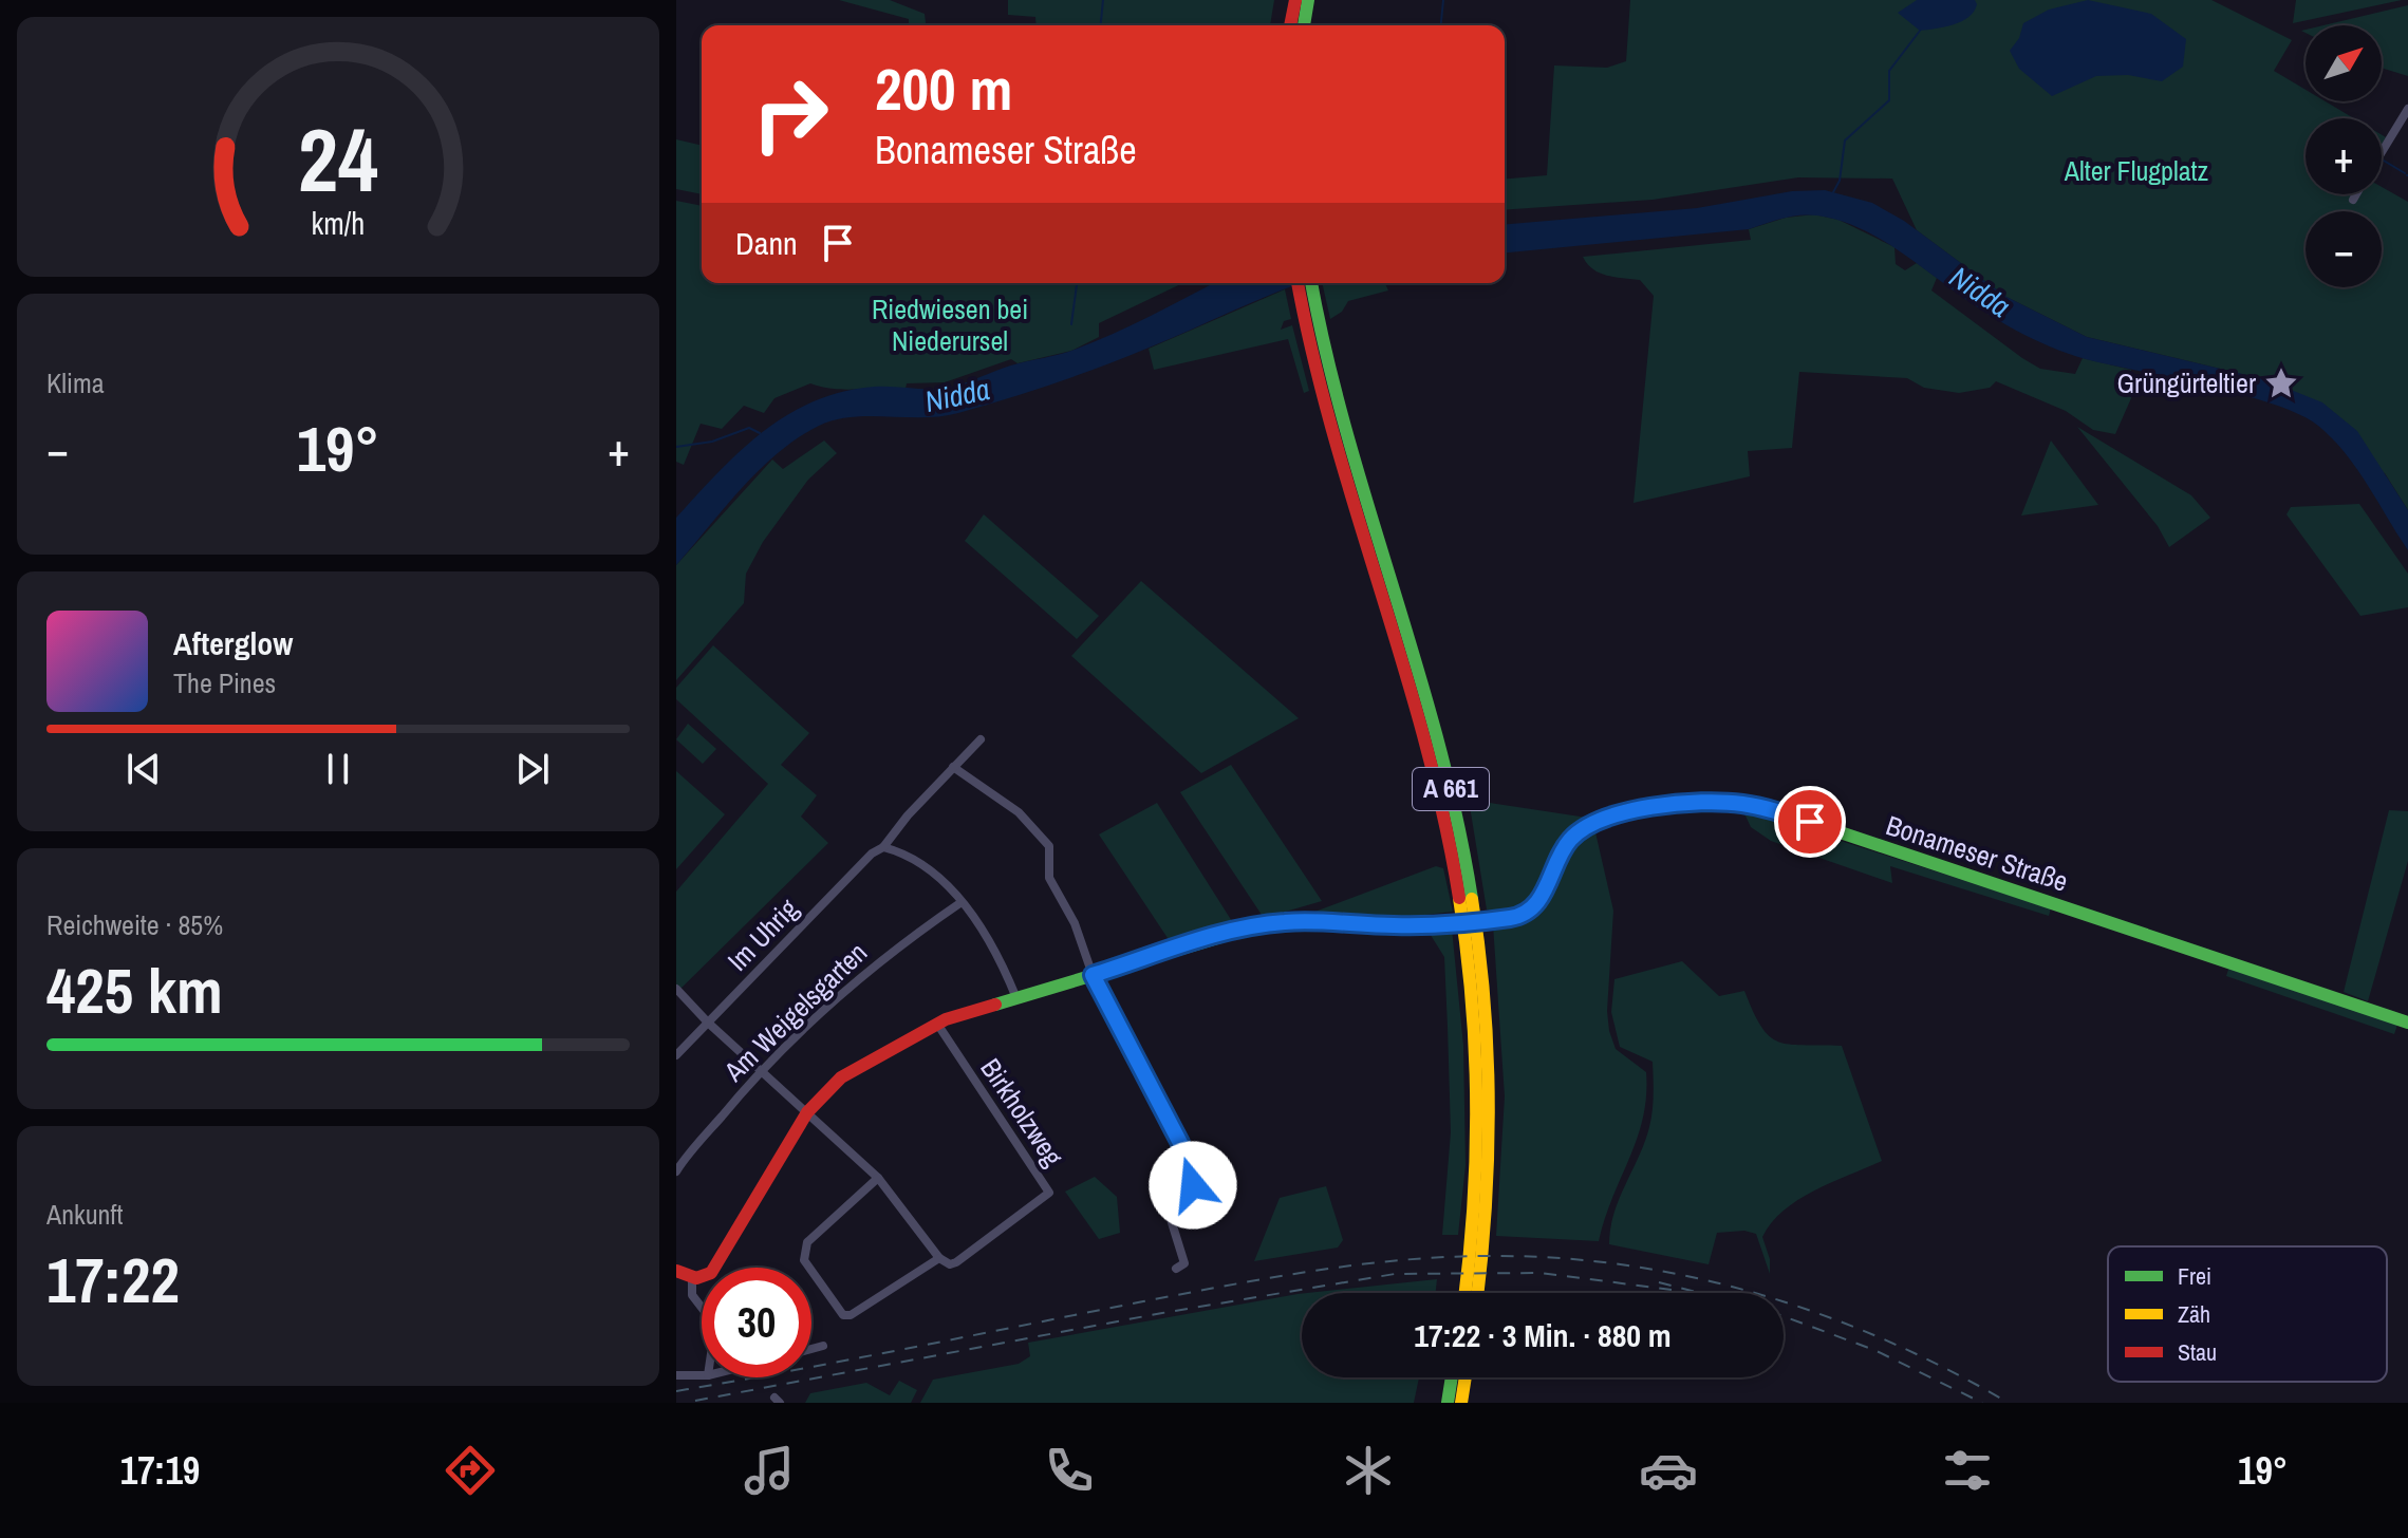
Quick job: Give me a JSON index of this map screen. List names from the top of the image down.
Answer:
{
  "streets": {
    "main road": ["A 661", "Bonameser Straße"],
    "street": ["Im Uhrig", "Am Weigelsgarten", "Birkholzweg"]
  },
  "crossings": [
    ["Bonameser Straße", "Birkholzweg"]
  ],
  "water": ["Nidda"],
  "parks": ["Alter Flugplatz", "Riedwiesen bei Niederursel"],
  "places": {
    "place": ["Grüngürteltier"]
  },
  "legend": ["Frei", "Zäh", "Stau"],
  "north": "top right",
  "page": {
    "map_buttons": ["+", "−"],
    "turn": ["200 m", "Bonameser Straße"],
    "then": "Dann",
    "tile": [
      "Klima",
      ["Reichweite · 85%", "425 km"],
      ["Ankunft", "17:22"]
    ],
    "heat": ["−", "19°", "+"],
    "song": ["Afterglow", "The Pines"],
    "limit": "30",
    "trip": "17:22 · 3 Min. · 880 m",
    "tabs": ["17:19", "19°"],
    "gauge": ["24", "km/h"]
  }
}
